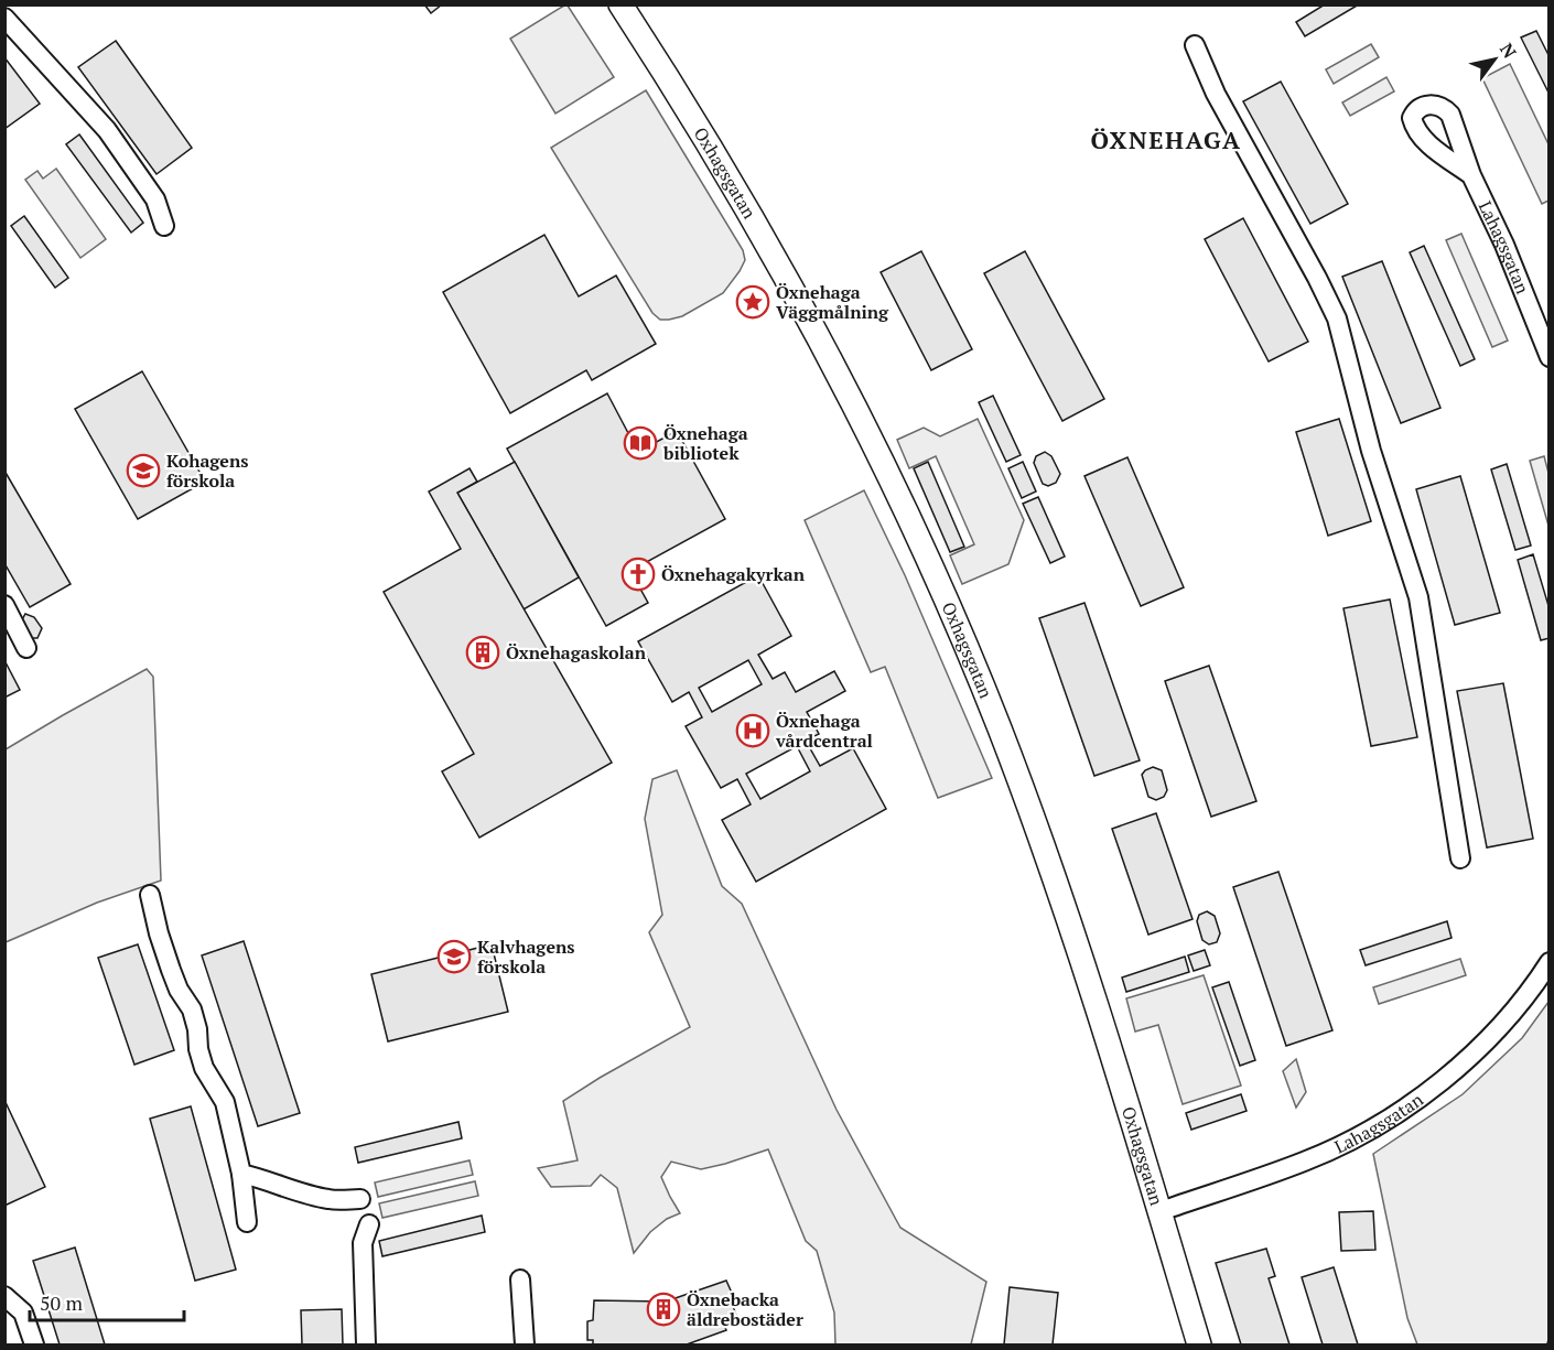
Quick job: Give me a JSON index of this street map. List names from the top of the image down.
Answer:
{
  "streets": {
    "street": ["Oxhagsgatan", "Lahagsgatan"]
  },
  "crossings": [
    ["Oxhagsgatan", "Lahagsgatan"]
  ],
  "districts": ["ÖXNEHAGA"],
  "places": {
    "place": ["Öxnehaga Väggmålning"],
    "library": ["Öxnehaga bibliotek"],
    "school or university": ["Kohagens förskola", "Kalvhagens förskola"],
    "church": ["Öxnehagakyrkan"],
    "building": ["Öxnehagaskolan", "Öxnebacka äldrebostäder"],
    "hospital": ["Öxnehaga vårdcentral"]
  },
  "scale_bar": "50 m",
  "north": "top right"
}
